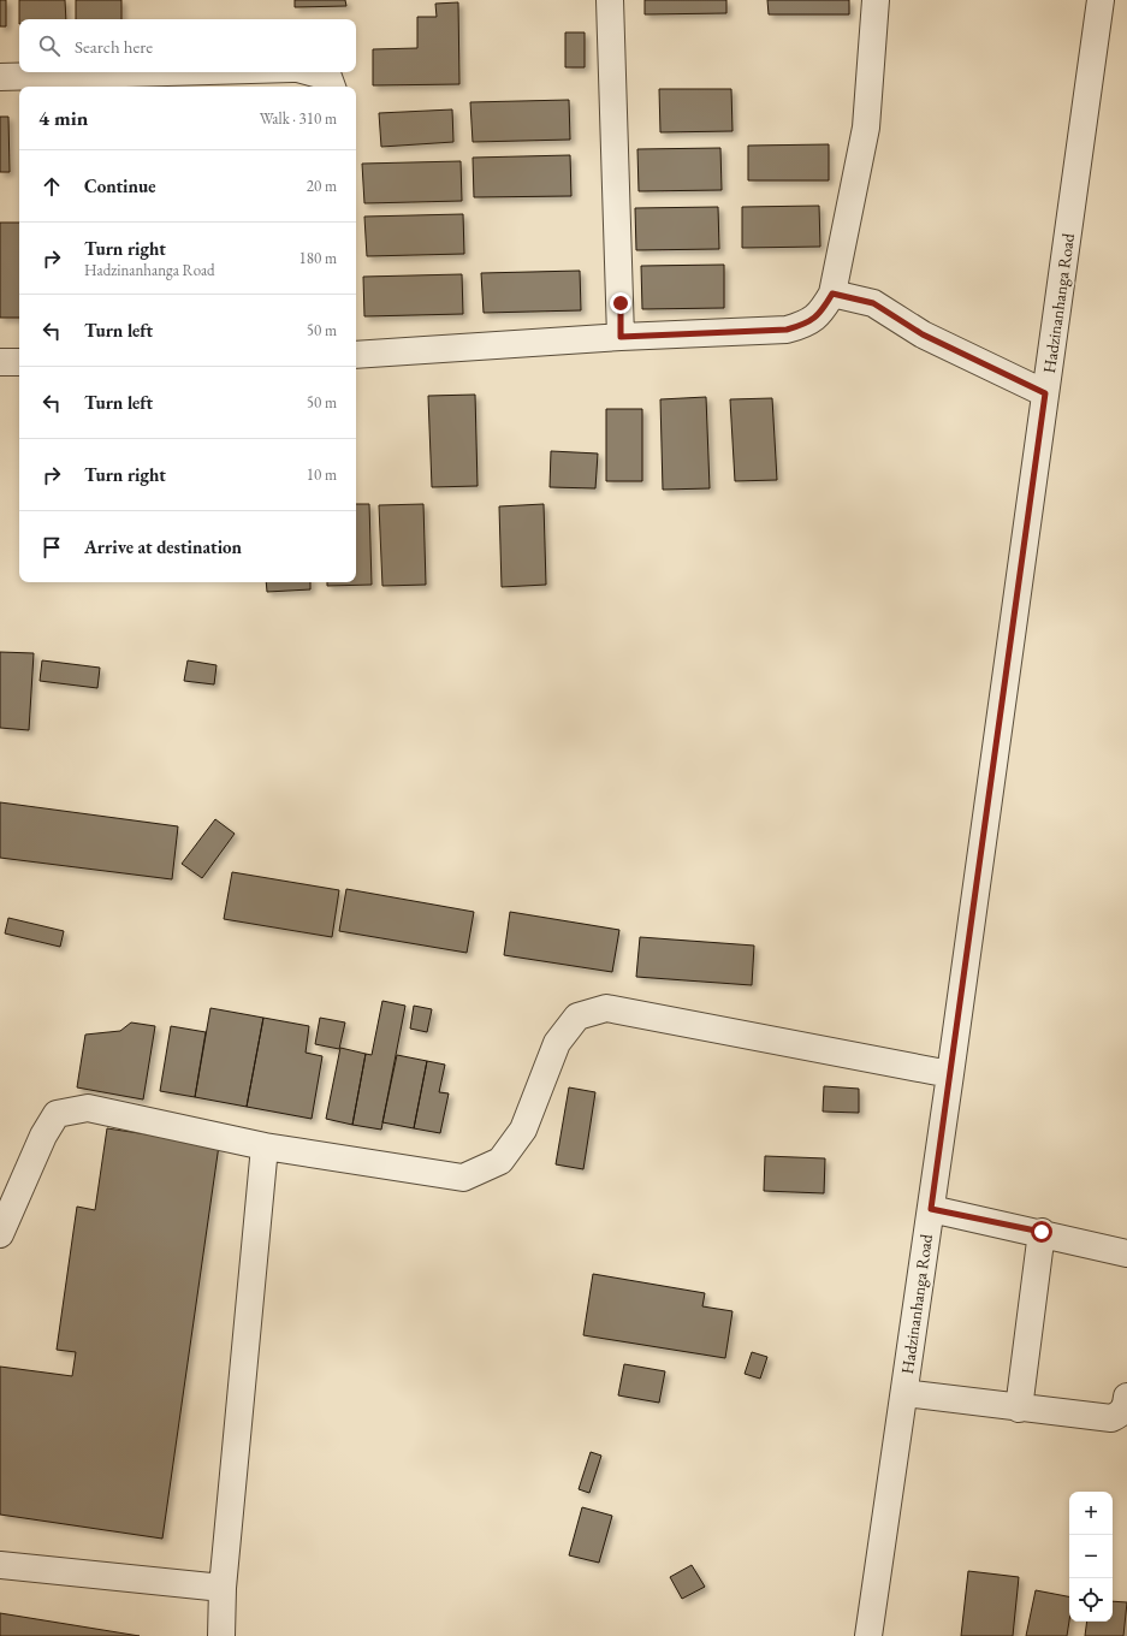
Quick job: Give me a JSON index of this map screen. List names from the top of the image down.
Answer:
{
  "streets": {
    "street": ["Hadzinanhanga Road"]
  },
  "page": {
    "search": "Search here",
    "heading": ["4 min", "Walk · 310 m"],
    "list": [
      ["Continue", "20 m"],
      ["Turn right", "Hadzinanhanga Road", "180 m"],
      ["Turn left", "50 m"],
      ["Turn left", "50 m"],
      ["Turn right", "10 m"],
      "Arrive at destination"
    ],
    "map_buttons": ["+", "−"]
  }
}
